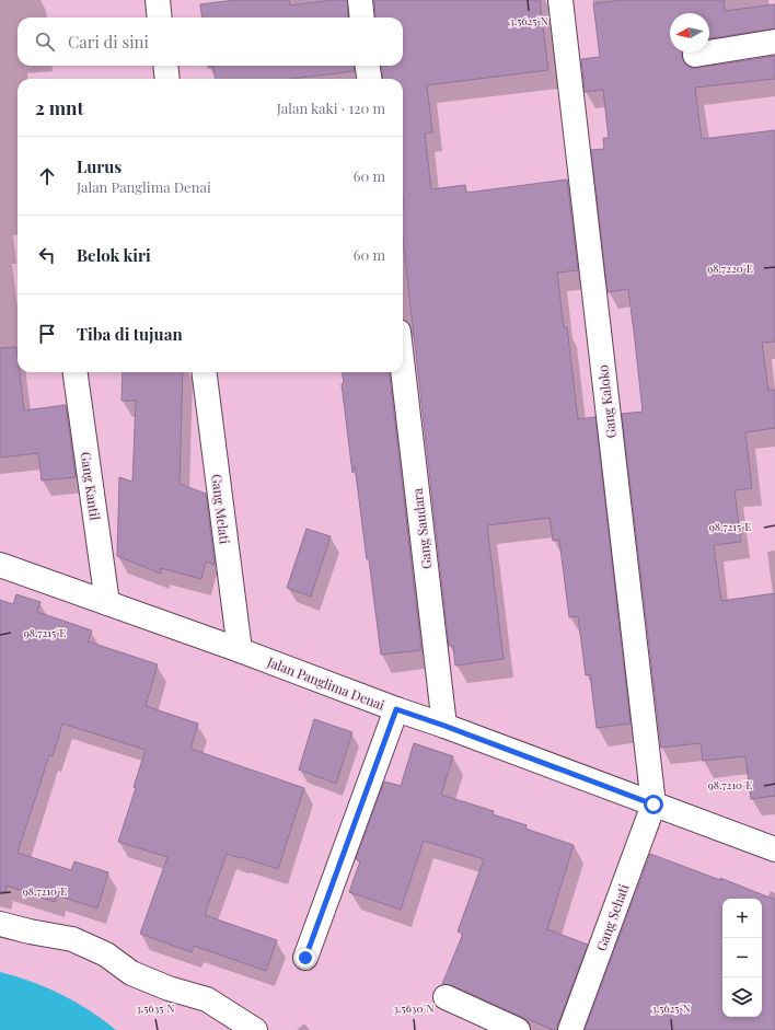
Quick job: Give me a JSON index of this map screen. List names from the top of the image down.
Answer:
{
  "streets": {
    "street": [
      "Gang Kaloko",
      "Gang Kantil",
      "Gang Melati",
      "Gang Saudara",
      "Jalan Panglima Denai",
      "Gang Sehati"
    ]
  },
  "crossings": [
    ["Gang Kaloko", "Jalan Panglima Denai"],
    ["Gang Kaloko", "Gang Sehati"],
    ["Gang Kantil", "Jalan Panglima Denai"],
    ["Gang Melati", "Jalan Panglima Denai"],
    ["Gang Saudara", "Jalan Panglima Denai"],
    ["Jalan Panglima Denai", "Gang Sehati"]
  ],
  "north": "left",
  "page": {
    "search": "Cari di sini",
    "heading": ["2 mnt", "Jalan kaki · 120 m"],
    "list": [
      ["Lurus", "Jalan Panglima Denai", "60 m"],
      ["Belok kiri", "60 m"],
      "Tiba di tujuan"
    ],
    "map_buttons": ["+", "−"]
  },
  "coordinates": [
    "3.5625°N",
    "98.7220°E",
    "98.7215°E",
    "98.7210°E",
    "3.5635°N",
    "3.5630°N"
  ]
}
